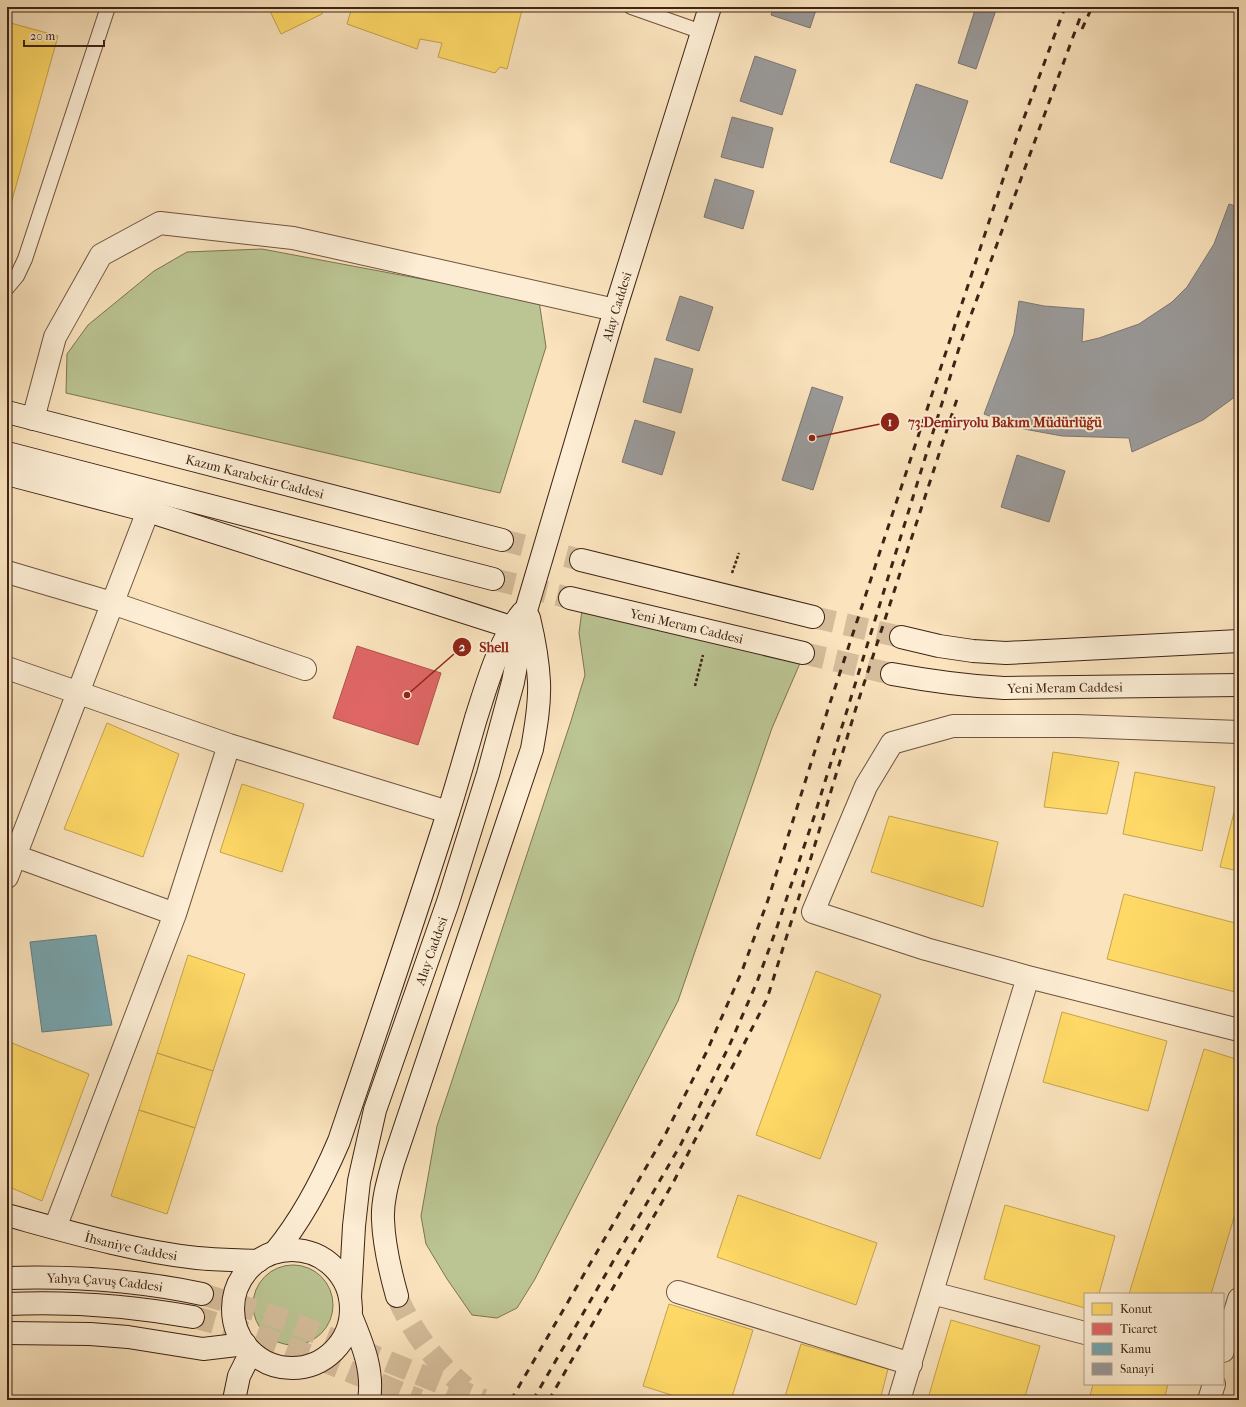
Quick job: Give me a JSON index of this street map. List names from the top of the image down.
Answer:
{
  "streets": {
    "main road": [
      "Alay Caddesi",
      "Kazım Karabekir Caddesi",
      "Yeni Meram Caddesi",
      "İhsaniye Caddesi",
      "Yahya Çavuş Caddesi"
    ]
  },
  "crossings": [
    ["Alay Caddesi", "İhsaniye Caddesi"]
  ],
  "places": ["73.Demiryolu Bakım Müdürlüğü", "Shell"],
  "legend": [
    "Konut",
    "Ticaret",
    "Kamu",
    "Sanayi"
  ],
  "scale_bar": "20 m"
}
